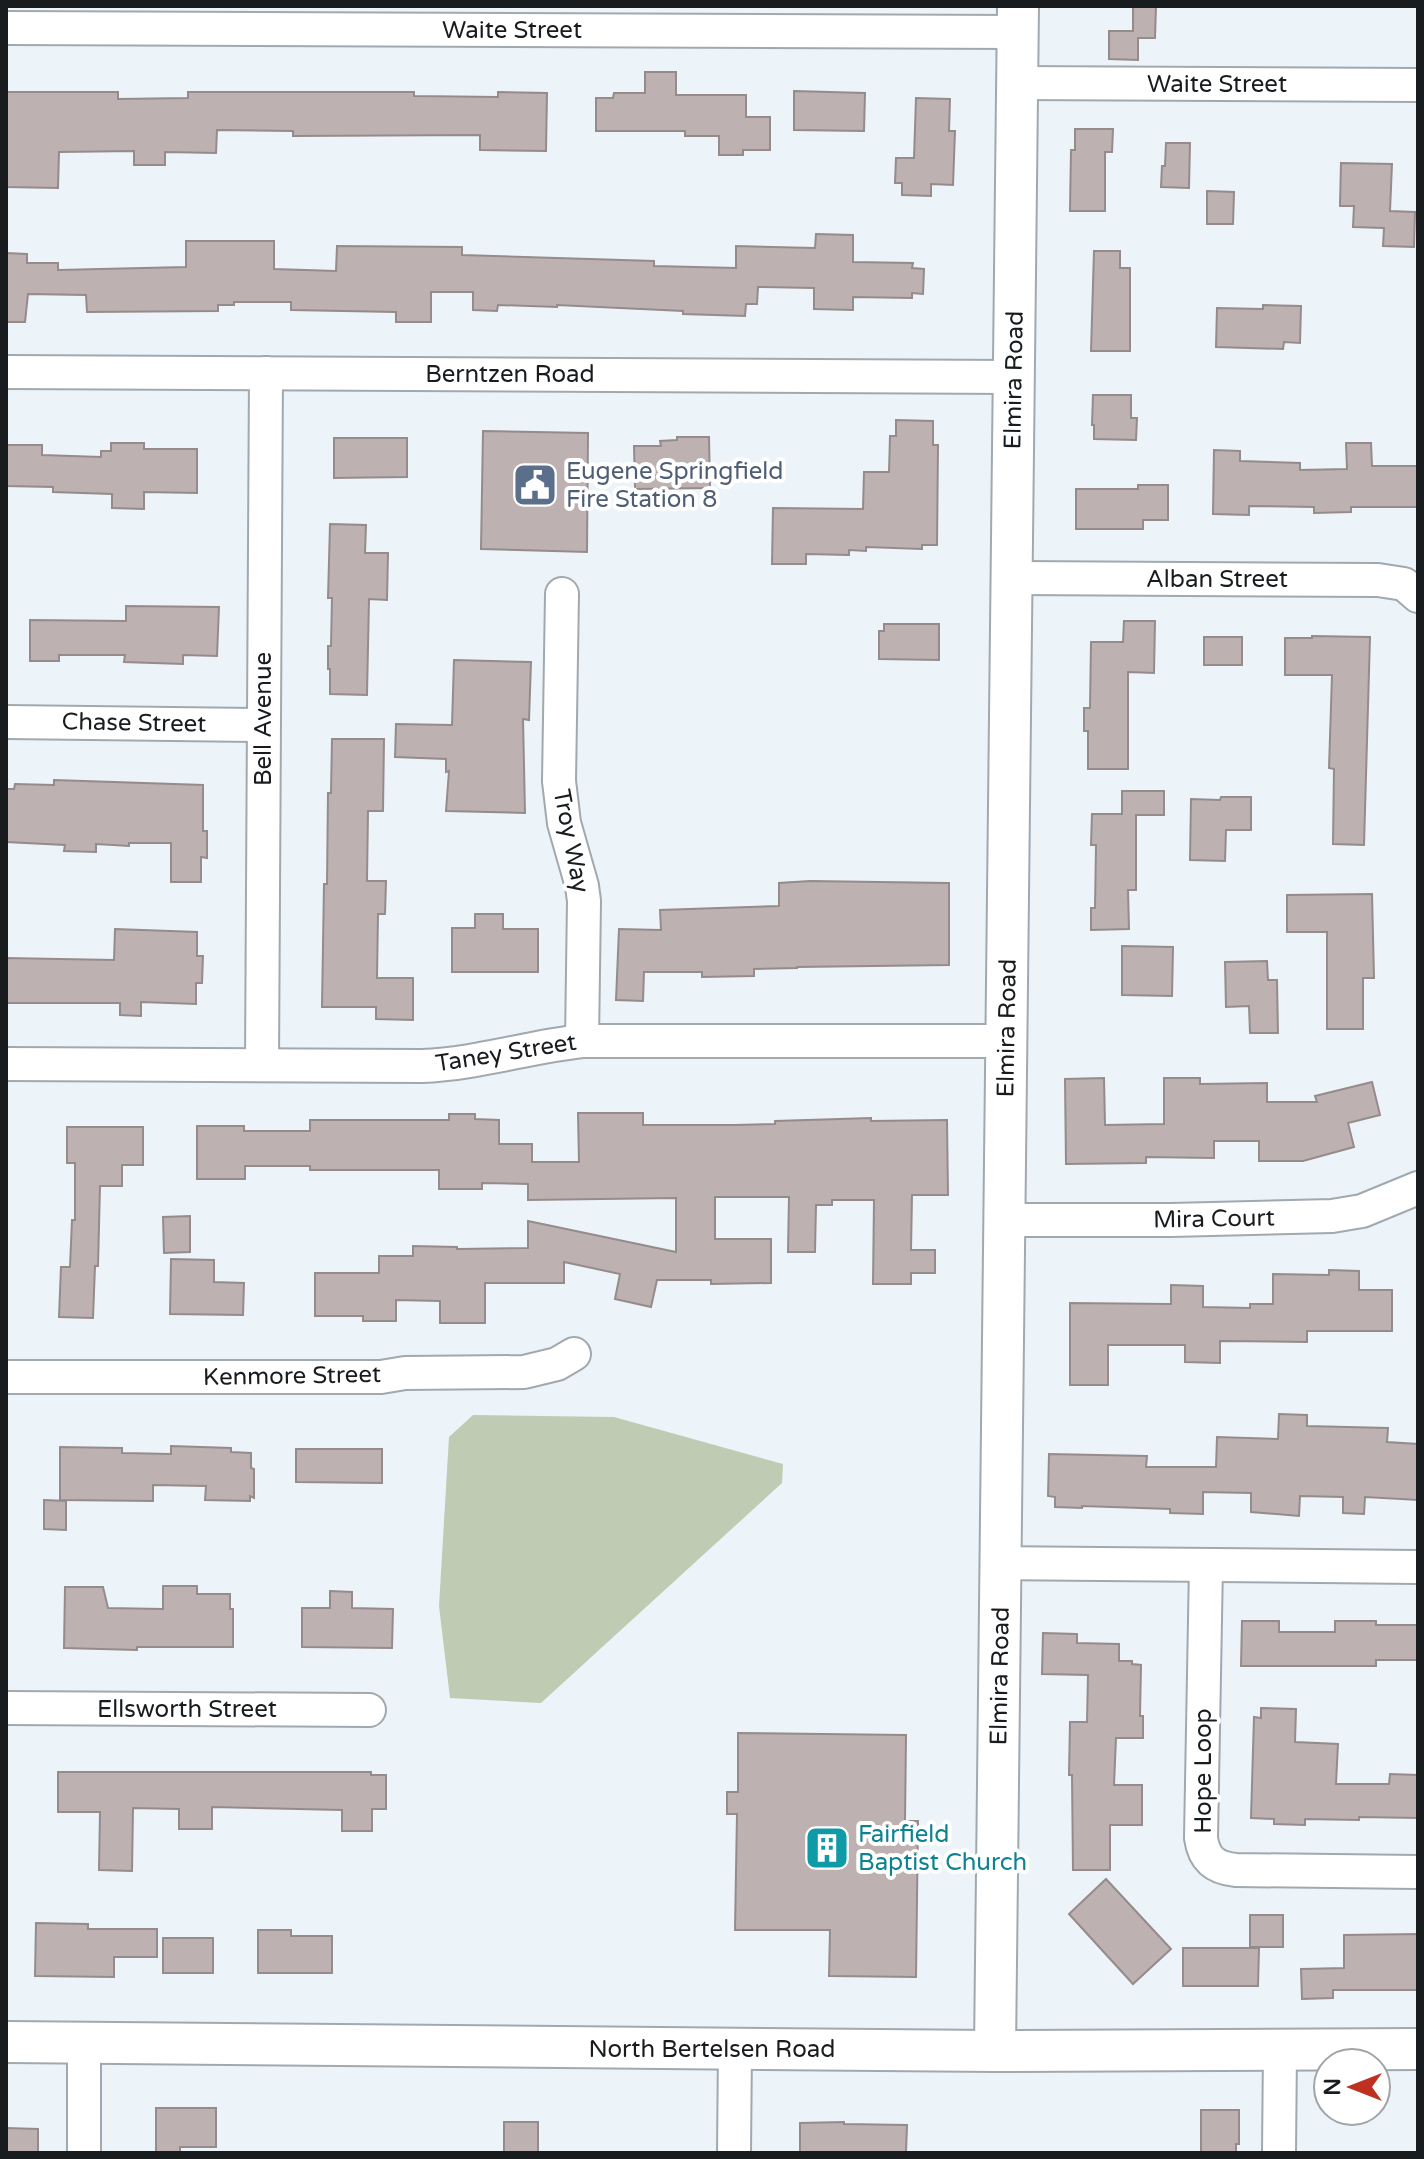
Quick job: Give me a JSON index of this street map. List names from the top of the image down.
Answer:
{
  "streets": {
    "street": [
      "Waite Street",
      "Berntzen Road",
      "Elmira Road",
      "Alban Street",
      "Bell Avenue",
      "Chase Street",
      "Troy Way",
      "Taney Street",
      "Mira Court",
      "Kenmore Street",
      "Ellsworth Street",
      "Hope Loop",
      "North Bertelsen Road"
    ]
  },
  "crossings": [
    ["Waite Street", "Elmira Road"],
    ["Berntzen Road", "Elmira Road"],
    ["Berntzen Road", "Bell Avenue"],
    ["Elmira Road", "Alban Street"],
    ["Elmira Road", "Taney Street"],
    ["Elmira Road", "Mira Court"],
    ["Elmira Road", "North Bertelsen Road"],
    ["Bell Avenue", "Chase Street"],
    ["Bell Avenue", "Taney Street"],
    ["Troy Way", "Taney Street"]
  ],
  "places": {
    "public building": ["Eugene Springfield Fire Station 8"],
    "building": ["Fairfield Baptist Church"]
  },
  "north": "left"
}
